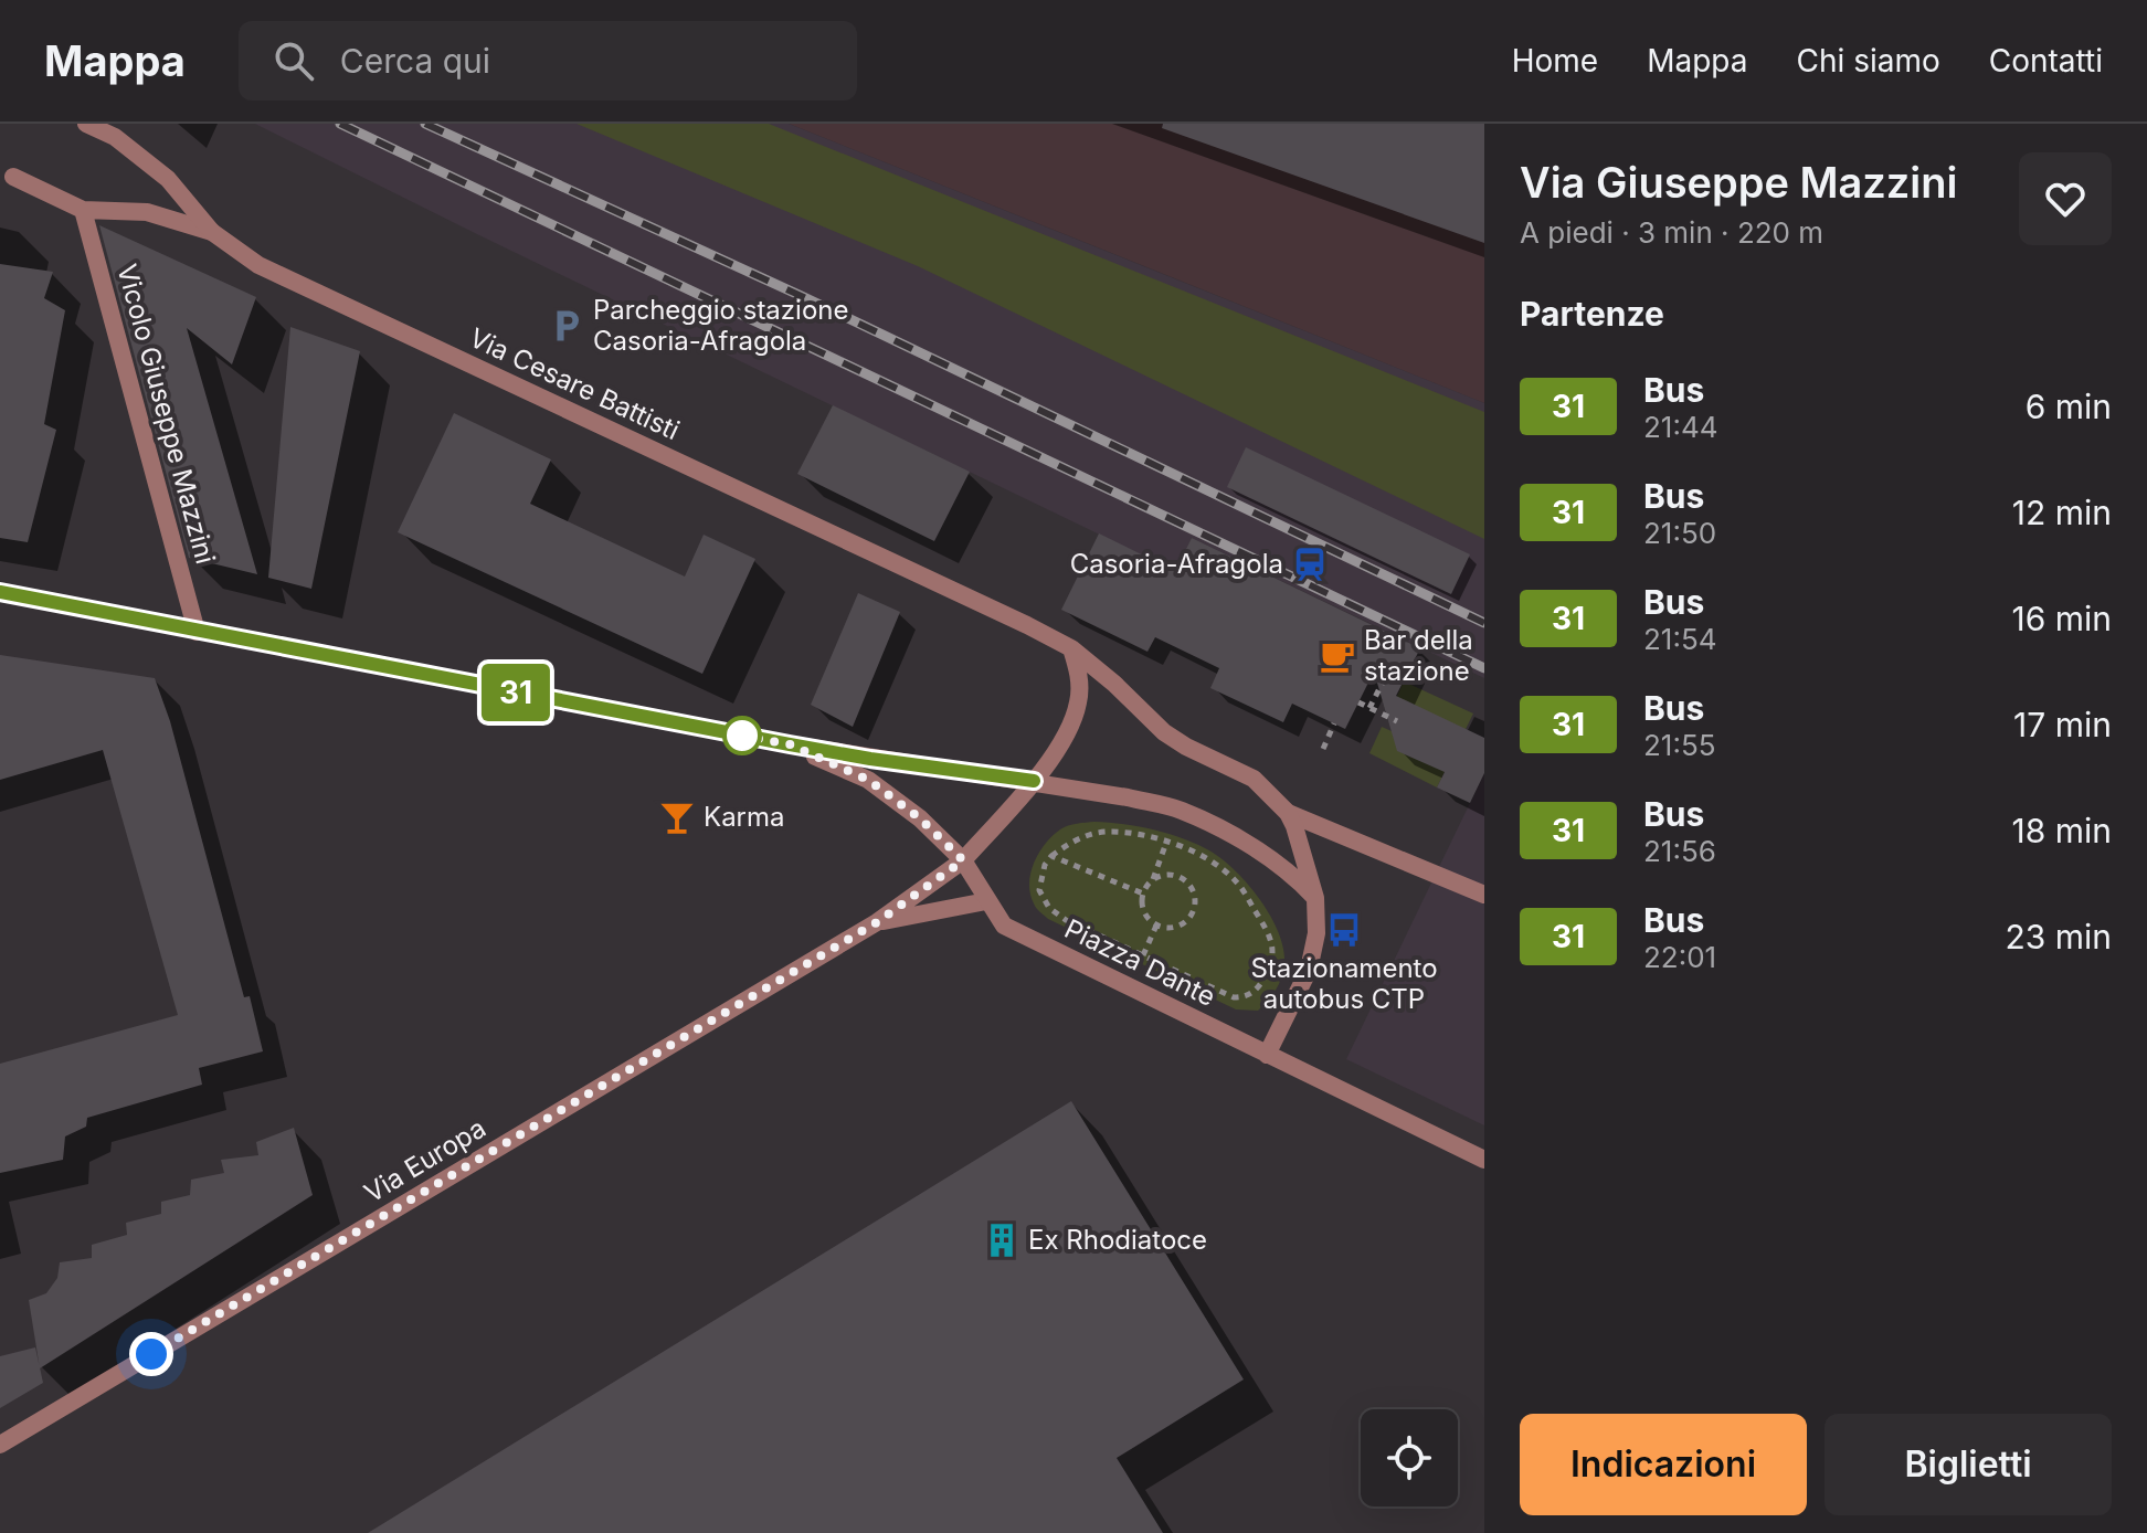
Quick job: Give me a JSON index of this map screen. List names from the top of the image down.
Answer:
{
  "streets": {
    "street": [
      "Via Cesare Battisti",
      "Vicolo Giuseppe Mazzini",
      "Piazza Dante",
      "Via Europa"
    ]
  },
  "crossings": [
    ["Piazza Dante", "Via Europa"]
  ],
  "places": {
    "parking": ["Parcheggio stazione Casoria-Afragola"],
    "station": ["Casoria-Afragola"],
    "cafe": ["Bar della stazione"],
    "bar": ["Karma"],
    "bus stop": ["Stazionamento autobus CTP"],
    "building": ["Ex Rhodiatoce"]
  },
  "lines": ["bus line 31"],
  "page": {
    "header": "Mappa",
    "search": "Cerca qui",
    "nav": [
      "Home",
      "Mappa",
      "Chi siamo",
      "Contatti"
    ],
    "on_map": "31",
    "heading": [
      ["Via Giuseppe Mazzini", "A piedi · 3 min · 220 m"],
      "Partenze"
    ],
    "list": [
      {
        "mark": "31",
        "name": "Bus",
        "note": "21:44",
        "value": "6 min"
      },
      {
        "mark": "31",
        "name": "Bus",
        "note": "21:50",
        "value": "12 min"
      },
      {
        "mark": "31",
        "name": "Bus",
        "note": "21:54",
        "value": "16 min"
      },
      {
        "mark": "31",
        "name": "Bus",
        "note": "21:55",
        "value": "17 min"
      },
      {
        "mark": "31",
        "name": "Bus",
        "note": "21:56",
        "value": "18 min"
      },
      {
        "mark": "31",
        "name": "Bus",
        "note": "22:01",
        "value": "23 min"
      }
    ],
    "buttons": ["Indicazioni", "Biglietti"]
  }
}
